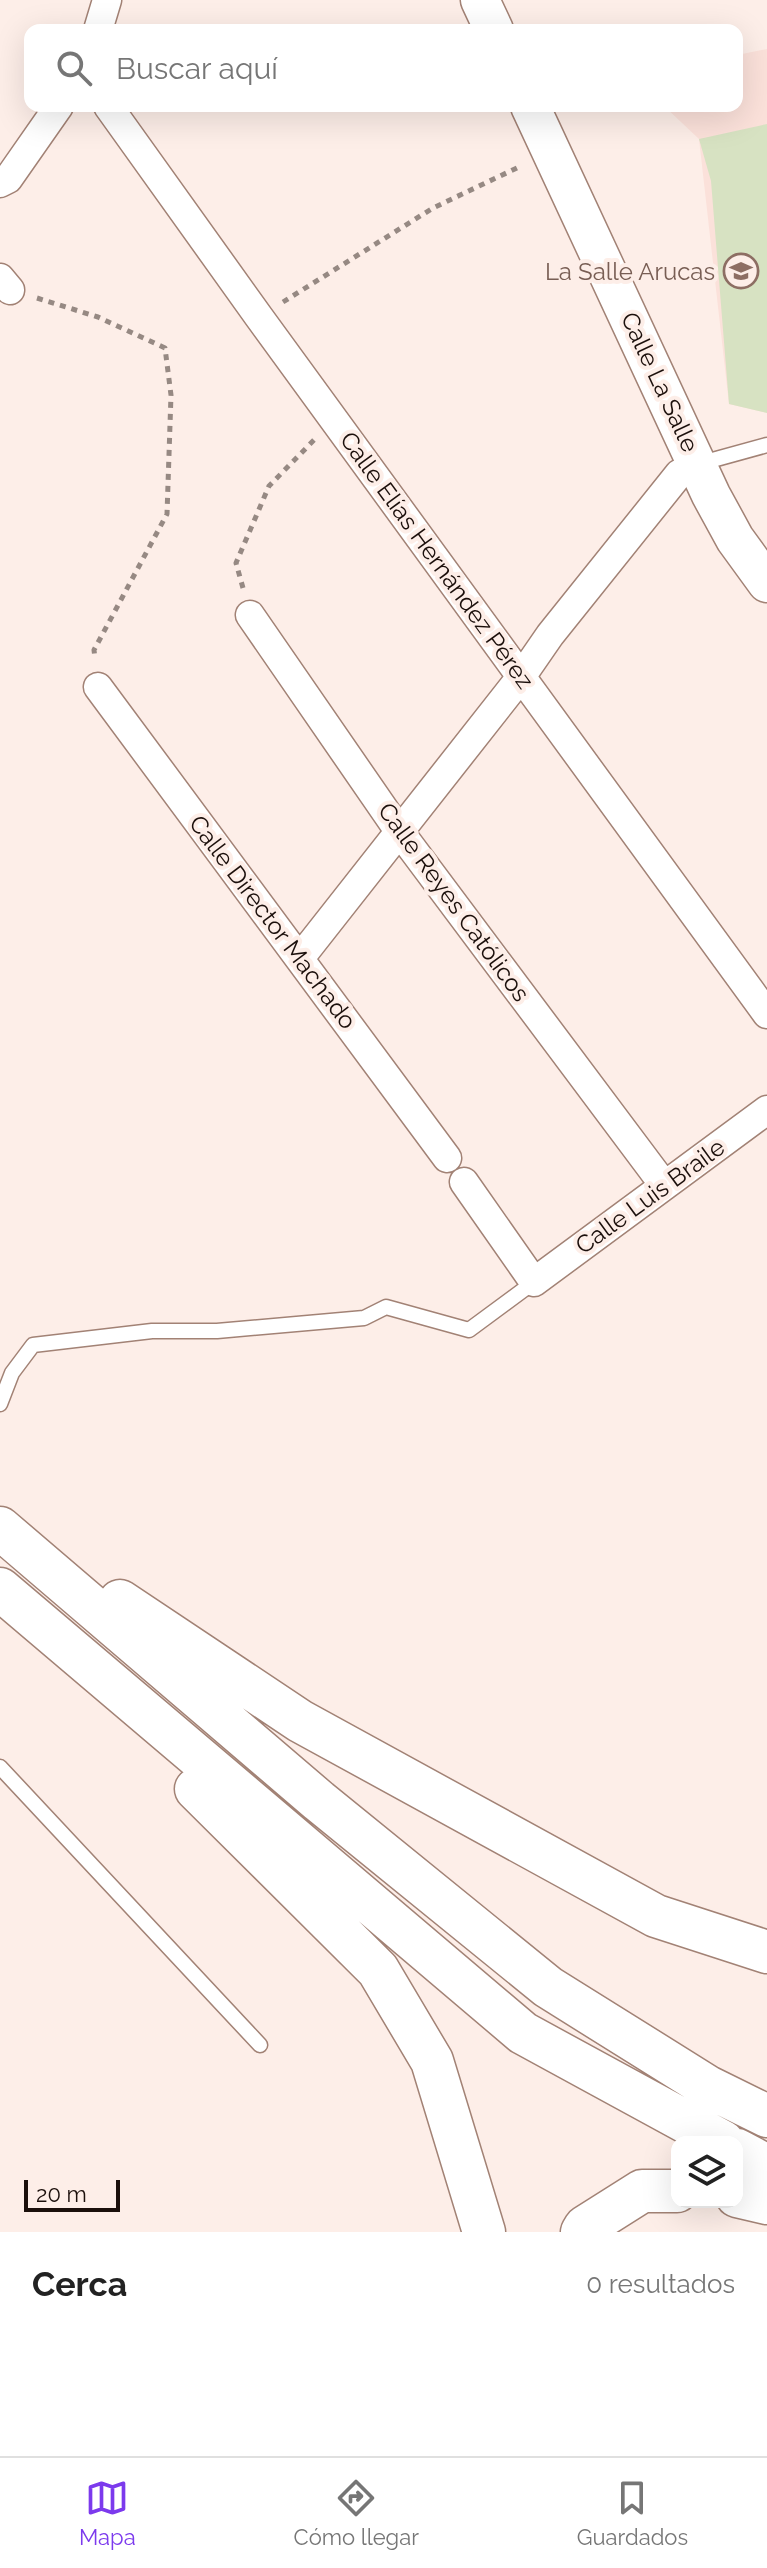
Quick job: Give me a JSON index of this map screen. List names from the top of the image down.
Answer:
{
  "streets": {
    "street": [
      "Calle La Salle",
      "Calle Elías Hernández Pérez",
      "Calle Reyes Católicos",
      "Calle Director Machado",
      "Calle Luis Braile"
    ]
  },
  "crossings": [
    ["Calle Reyes Católicos", "Calle Luis Braile"]
  ],
  "places": {
    "school or university": ["La Salle Arucas"]
  },
  "scale_bar": "20 m",
  "page": {
    "search": "Buscar aquí",
    "scale": "20 m",
    "heading": ["Cerca", "0 resultados"],
    "nav": ["Mapa", "Cómo llegar", "Guardados"]
  }
}
